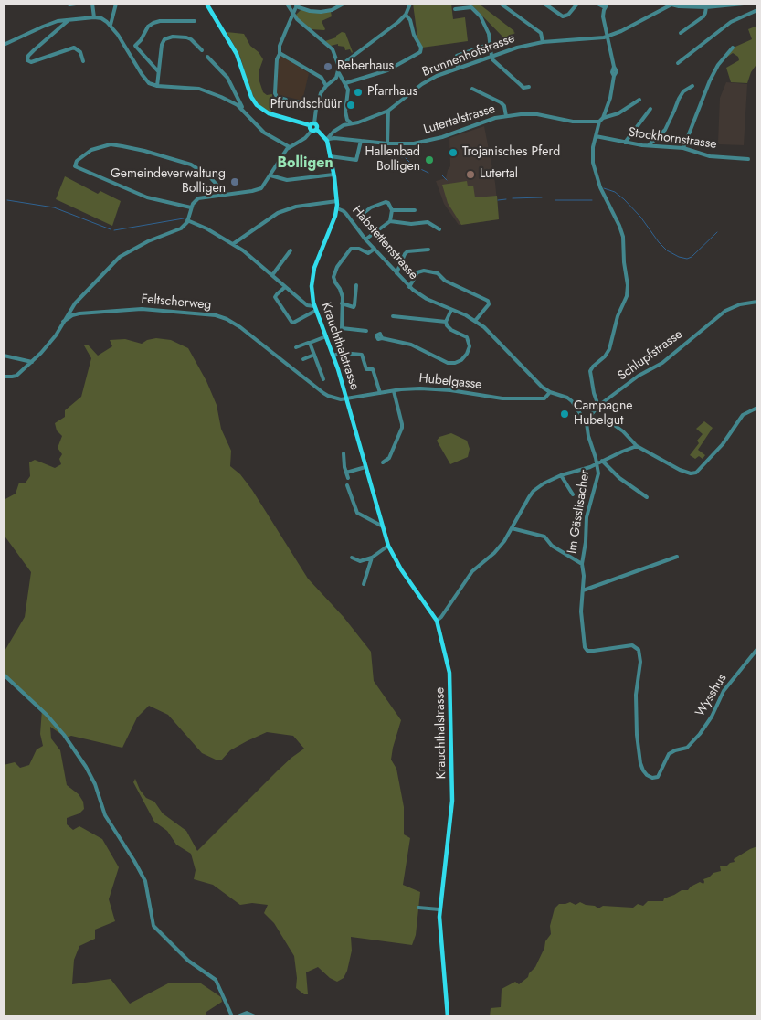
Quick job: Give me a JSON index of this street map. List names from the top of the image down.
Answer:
{
  "streets": {
    "main road": ["Krauchthalstrasse"],
    "street": [
      "Brunnenhofstrasse",
      "Lutertalstrasse",
      "Stockhornstrasse",
      "Habstettenstrasse",
      "Feltscherweg",
      "Schlupfstrasse",
      "Hubelgasse",
      "Im Gässlisacher",
      "Wysshus"
    ]
  },
  "crossings": [
    ["Brunnenhofstrasse", "Lutertalstrasse"],
    ["Brunnenhofstrasse", "Krauchthalstrasse"],
    ["Lutertalstrasse", "Krauchthalstrasse"],
    ["Habstettenstrasse", "Krauchthalstrasse"],
    ["Habstettenstrasse", "Schlupfstrasse"],
    ["Habstettenstrasse", "Hubelgasse"],
    ["Feltscherweg", "Krauchthalstrasse"],
    ["Feltscherweg", "Hubelgasse"],
    ["Krauchthalstrasse", "Hubelgasse"],
    ["Im Gässlisacher", "Wysshus"]
  ],
  "districts": ["Bolligen"],
  "places": [
    "Reberhaus",
    "Pfarrhaus",
    "Pfrundschüür",
    "Trojanisches Pferd",
    "Hallenbad Bolligen",
    "Lutertal",
    "Gemeindeverwaltung Bolligen",
    "Campagne Hubelgut"
  ]
}
